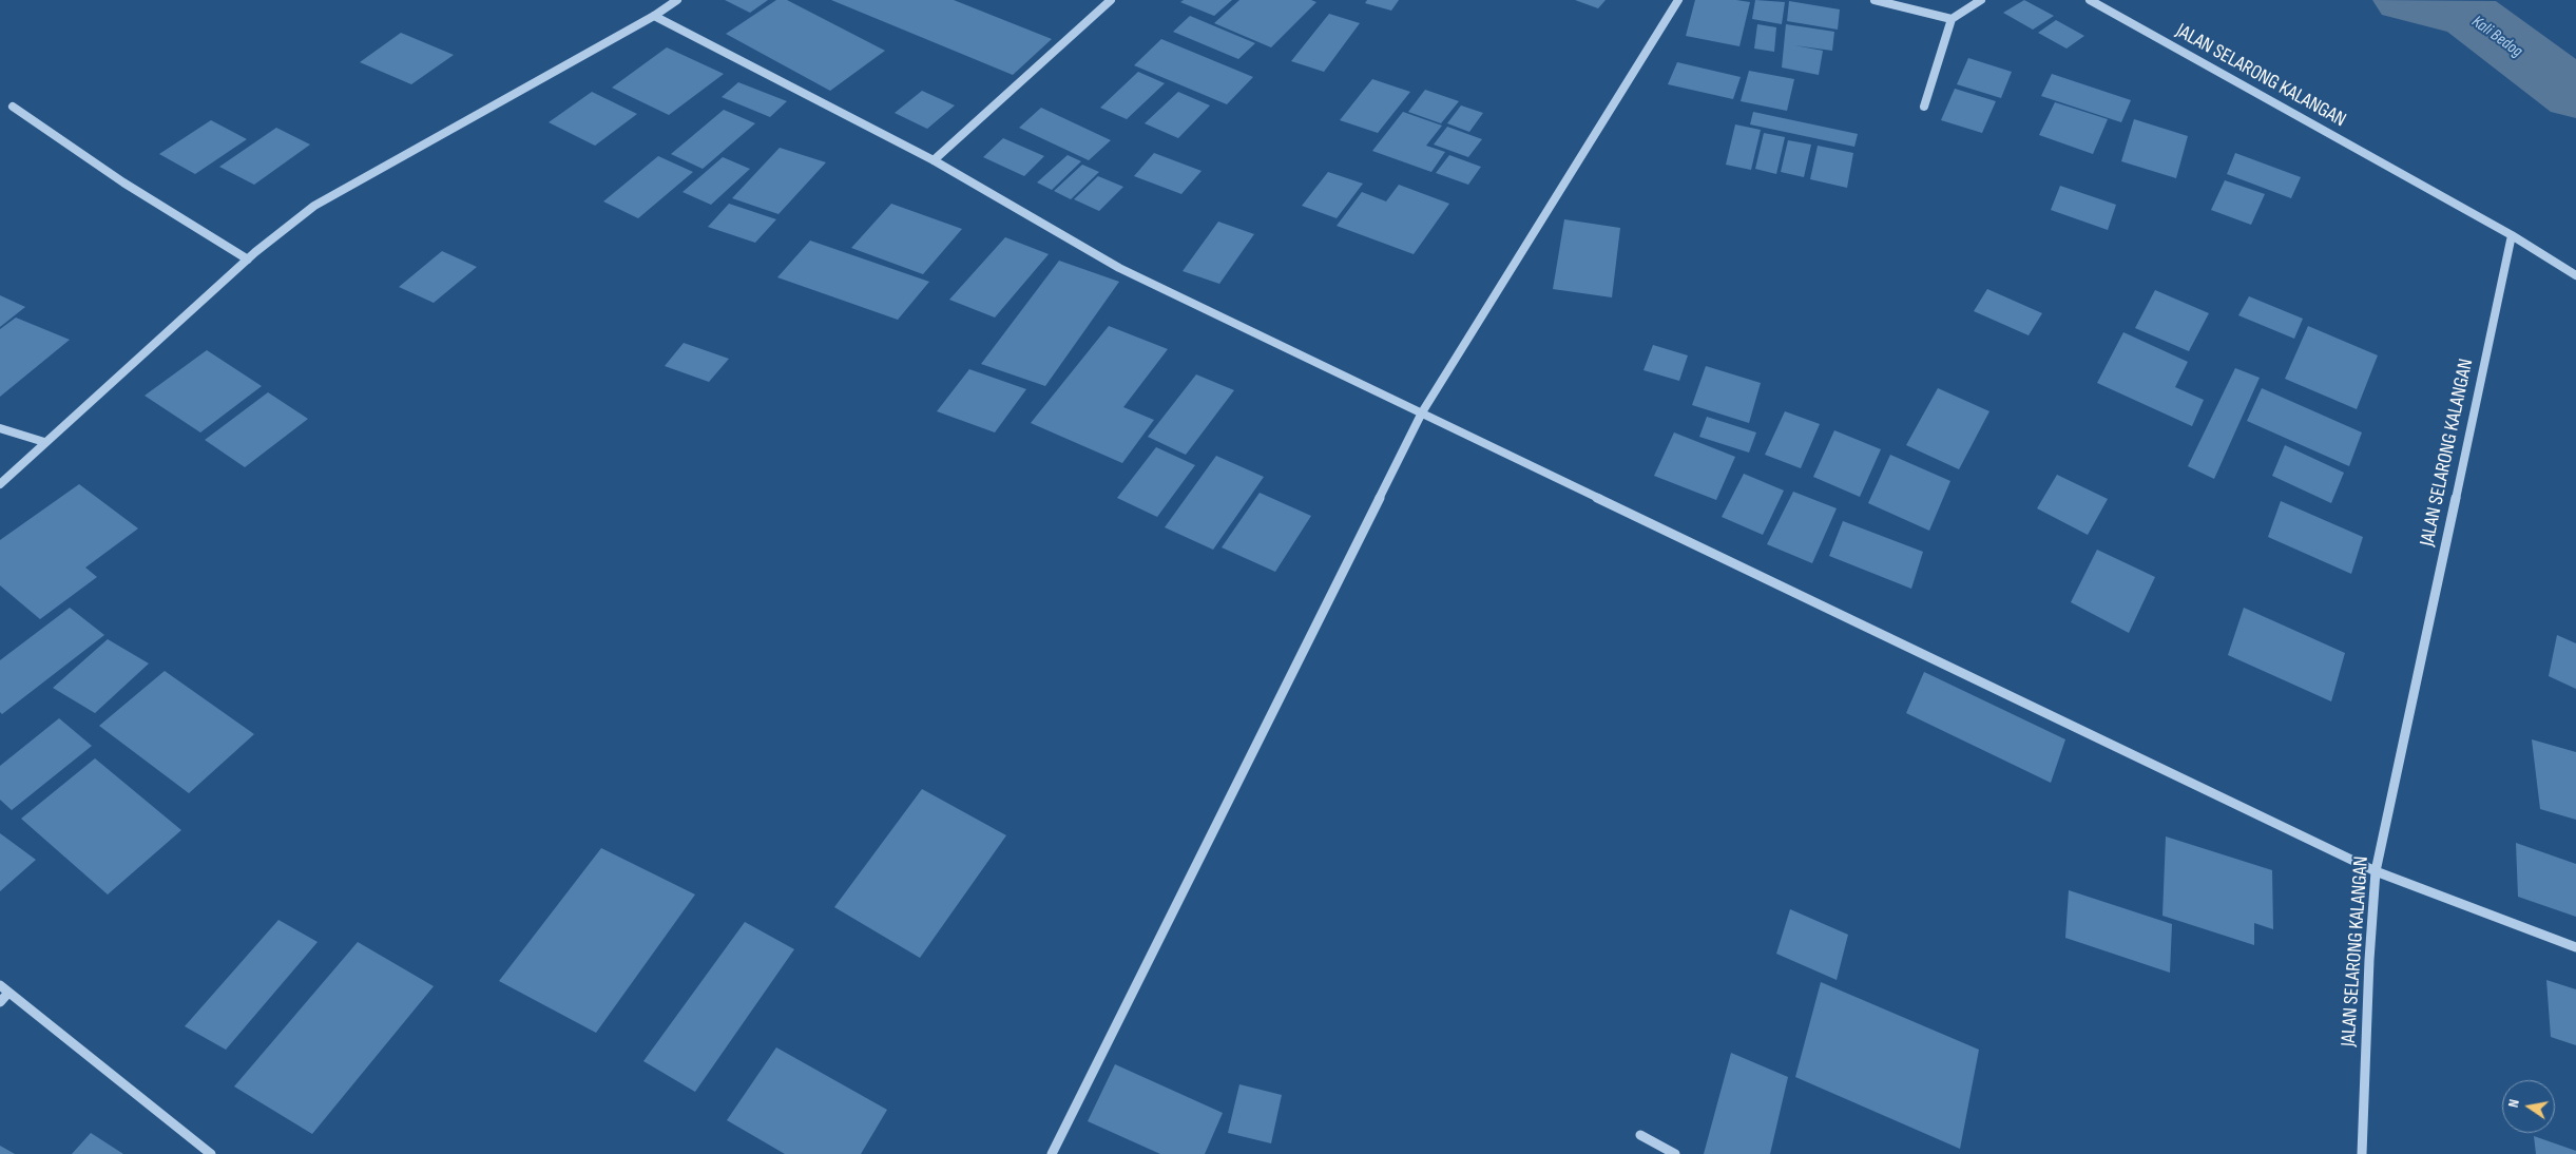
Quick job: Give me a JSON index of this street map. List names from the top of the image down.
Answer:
{
  "streets": {
    "street": ["JALAN SELARONG KALANGAN"]
  },
  "water": ["Kali Bedog"],
  "north": "left"
}
